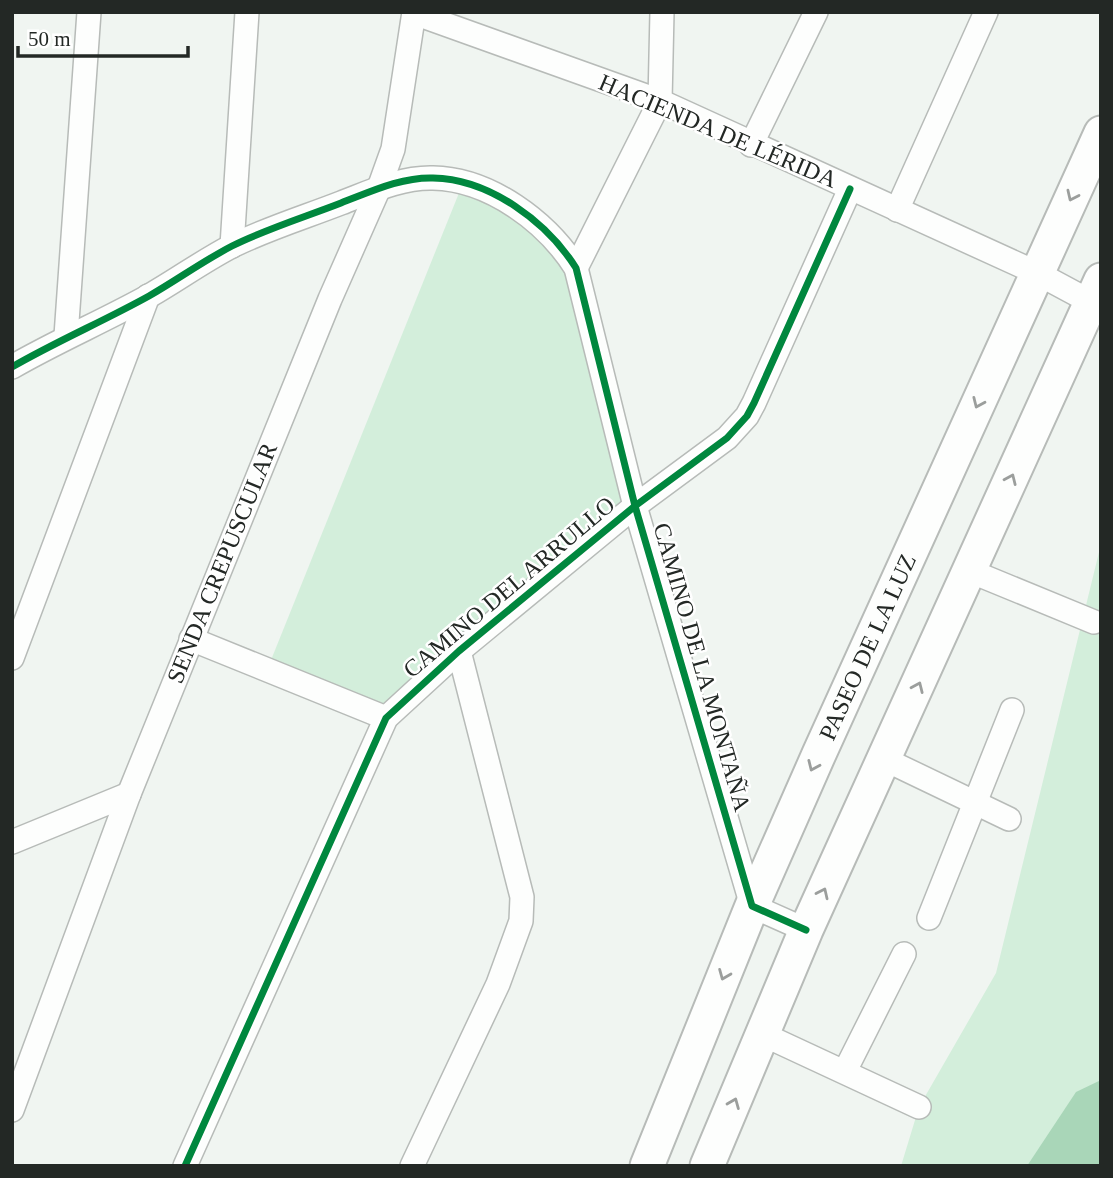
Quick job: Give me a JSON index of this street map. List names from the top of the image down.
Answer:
{
  "streets": {
    "street": [
      "HACIENDA DE LÉRIDA",
      "SENDA CREPUSCULAR",
      "CAMINO DEL ARRULLO",
      "PASEO DE LA LUZ",
      "CAMINO DE LA MONTAÑA"
    ]
  },
  "crossings": [
    ["HACIENDA DE LÉRIDA", "SENDA CREPUSCULAR"],
    ["HACIENDA DE LÉRIDA", "CAMINO DEL ARRULLO"],
    ["HACIENDA DE LÉRIDA", "PASEO DE LA LUZ"],
    ["SENDA CREPUSCULAR", "CAMINO DE LA MONTAÑA"],
    ["CAMINO DEL ARRULLO", "CAMINO DE LA MONTAÑA"],
    ["PASEO DE LA LUZ", "CAMINO DE LA MONTAÑA"]
  ],
  "scale_bar": "50 m"
}
